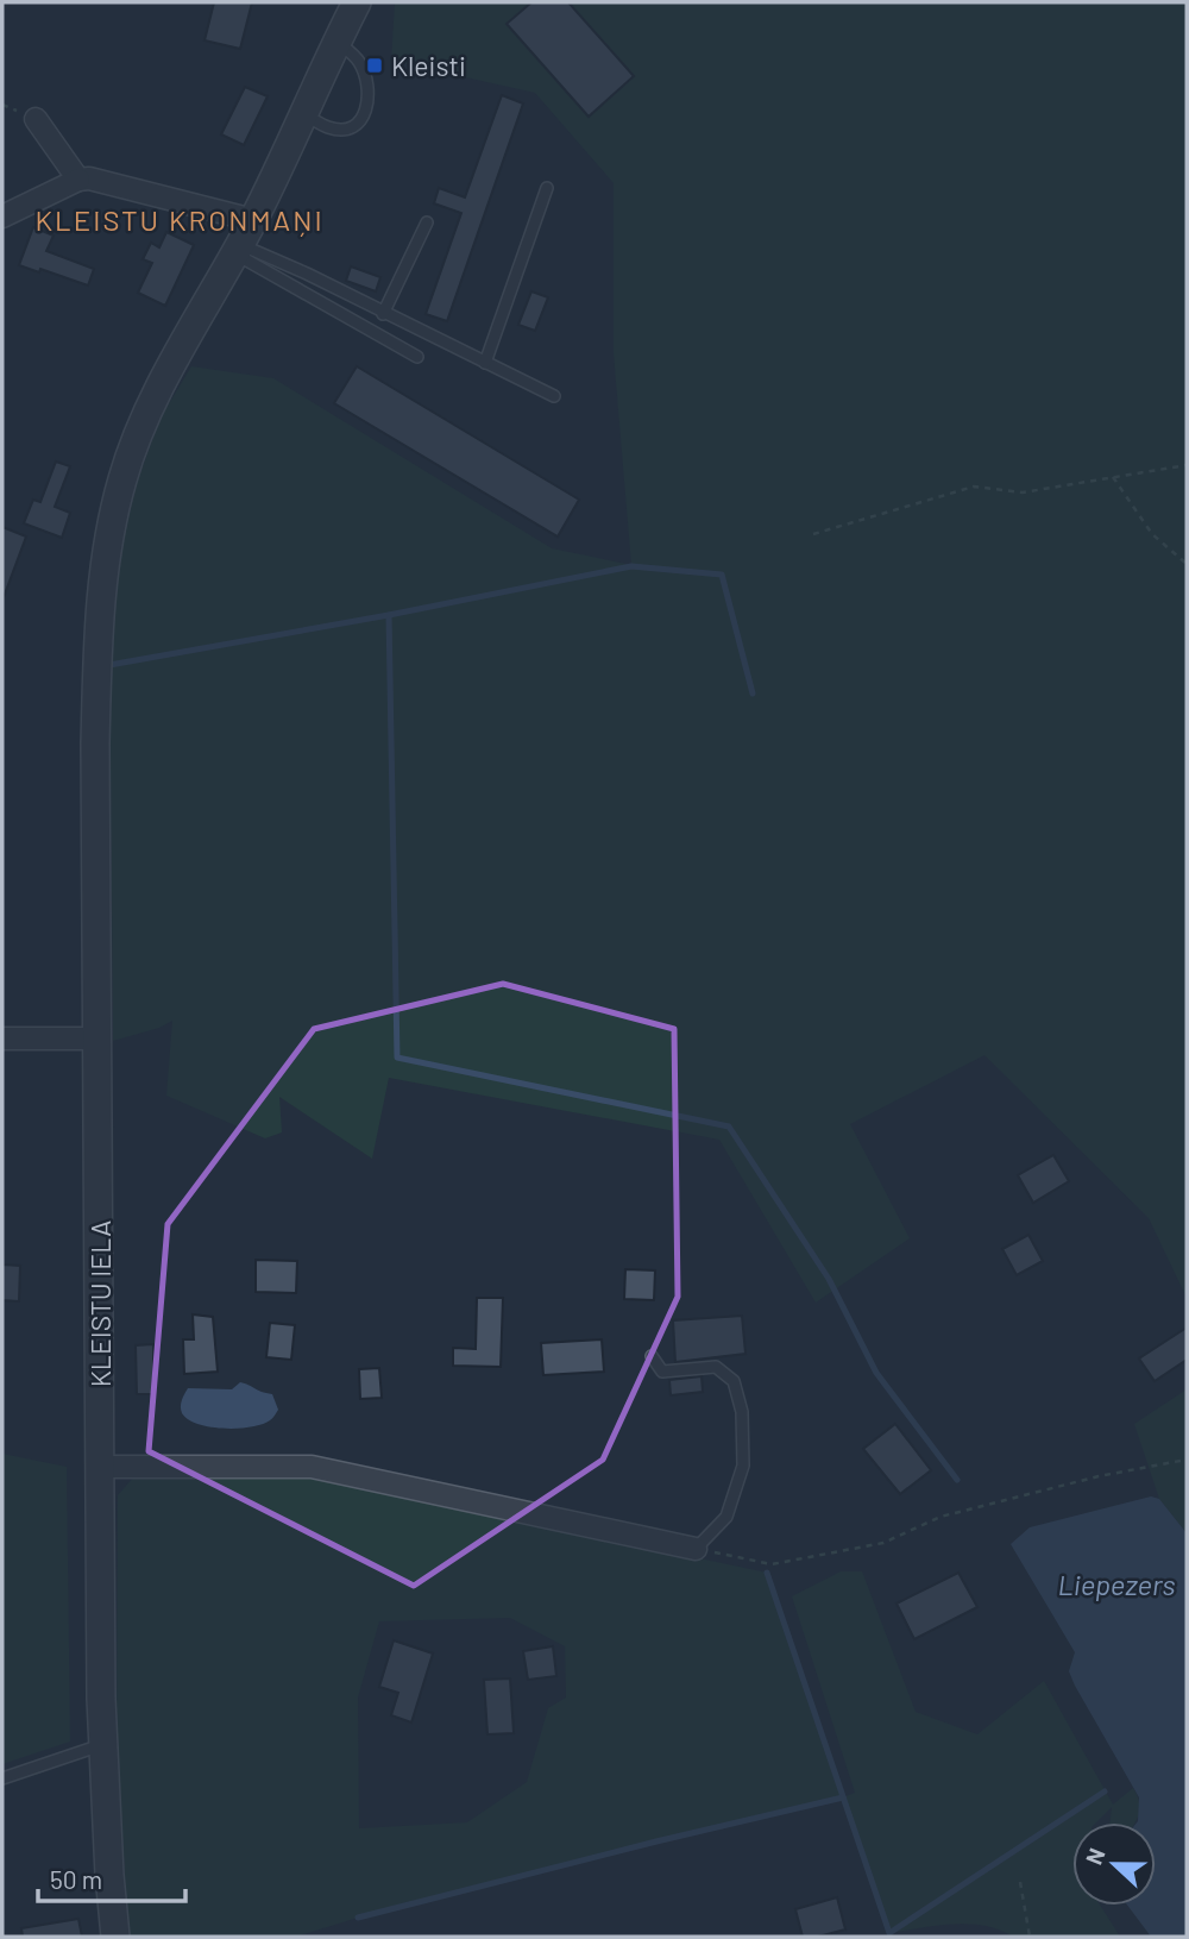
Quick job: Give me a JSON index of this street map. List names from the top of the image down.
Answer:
{
  "streets": {
    "street": ["KLEISTU IELA"]
  },
  "districts": ["KLEISTU KRONMAŅI"],
  "water": ["Liepezers"],
  "places": {
    "transit": ["Kleisti"]
  },
  "scale_bar": "50 m",
  "north": "left"
}
